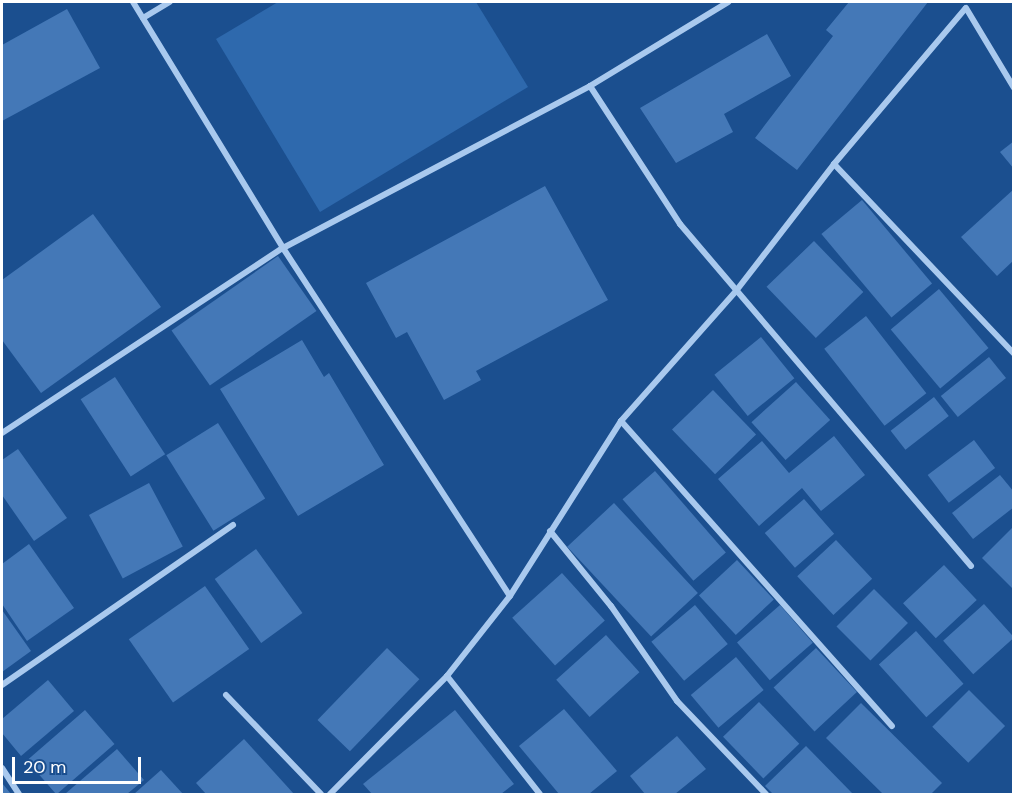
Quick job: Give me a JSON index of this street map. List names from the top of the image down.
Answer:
{
  "scale_bar": "20 m"
}
